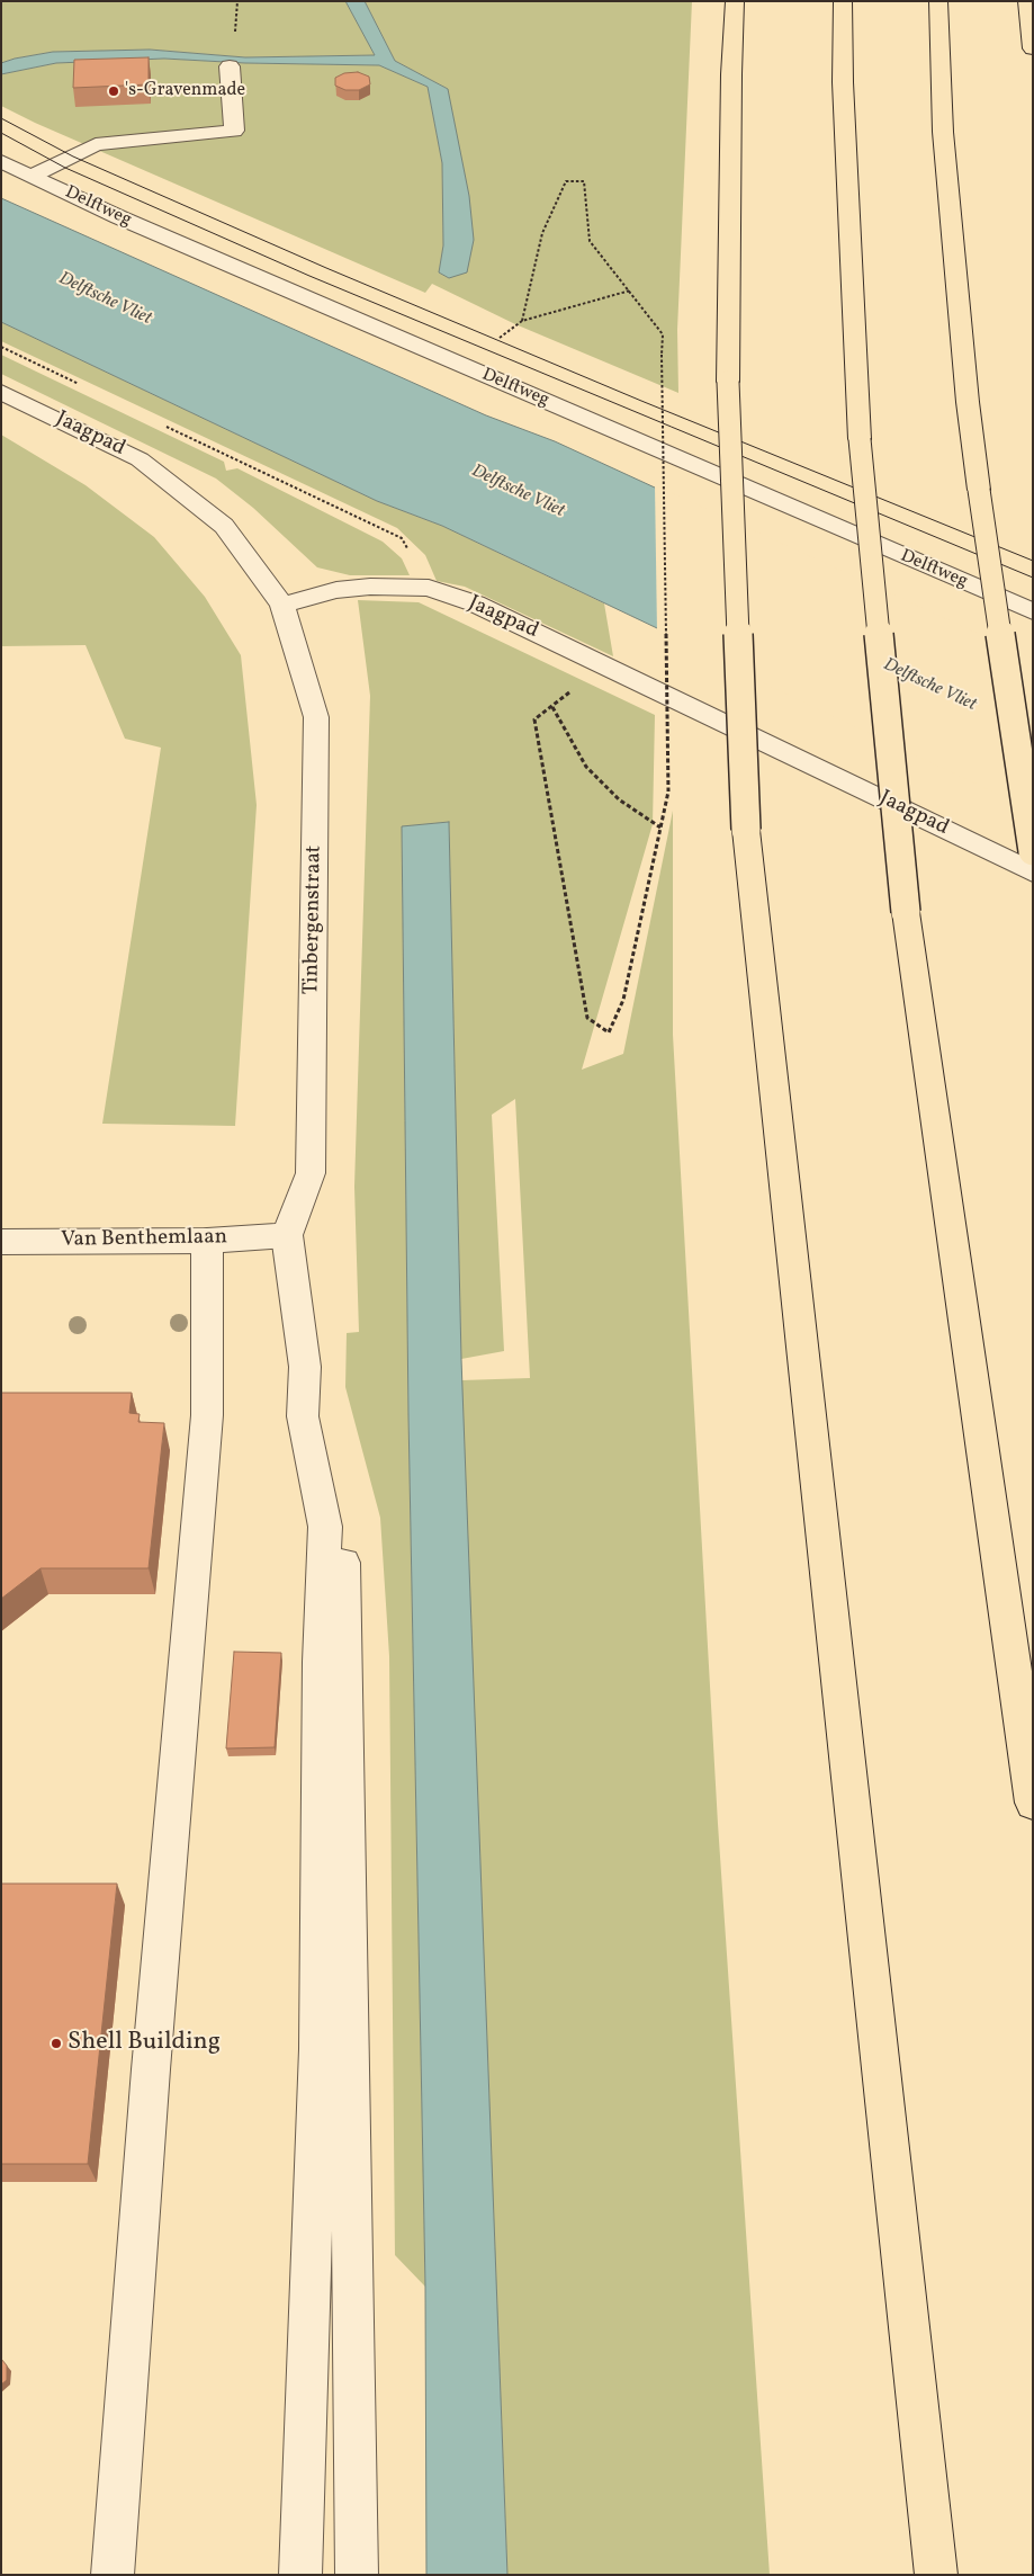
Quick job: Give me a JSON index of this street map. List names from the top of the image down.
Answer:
{
  "streets": {
    "street": [
      "Delftweg",
      "Jaagpad",
      "Tinbergenstraat",
      "Van Benthemlaan"
    ]
  },
  "crossings": [
    ["Jaagpad", "Tinbergenstraat"],
    ["Tinbergenstraat", "Van Benthemlaan"]
  ],
  "water": ["Delftsche Vliet"],
  "places": ["'s-Gravenmade", "Shell Building"]
}
